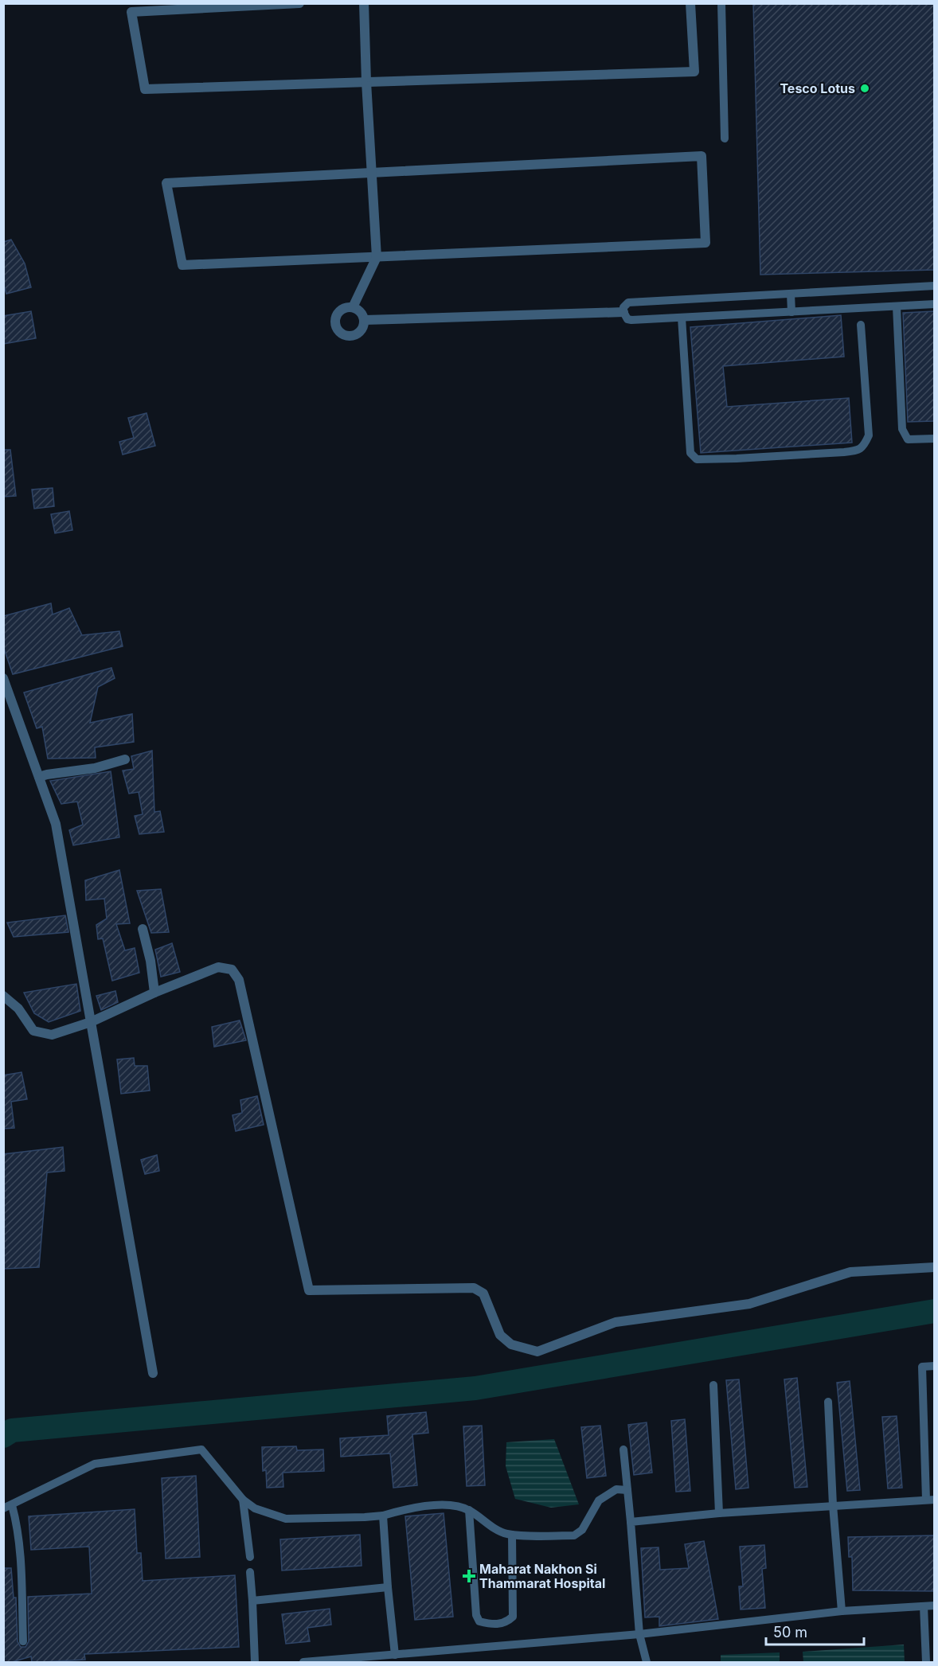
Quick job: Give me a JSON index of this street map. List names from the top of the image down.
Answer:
{
  "places": {
    "other": ["Tesco Lotus"],
    "health": ["Maharat Nakhon Si Thammarat Hospital"]
  },
  "scale_bar": "50 m"
}
